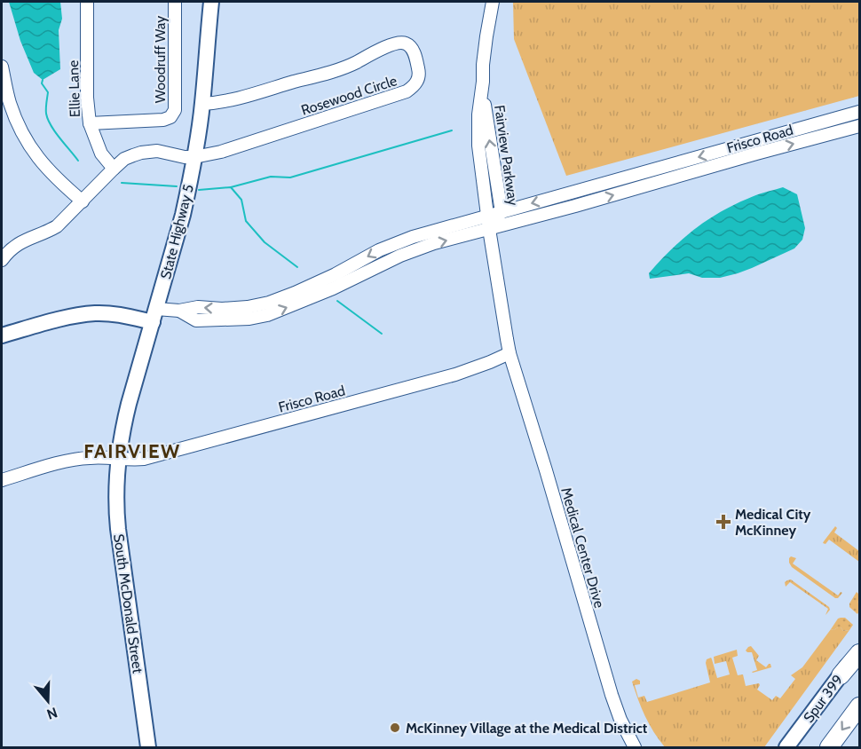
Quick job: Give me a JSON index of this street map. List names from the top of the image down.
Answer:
{
  "streets": {
    "main road": ["State Highway 5", "South McDonald Street", "Spur 399"],
    "street": [
      "Woodruff Way",
      "Ellie Lane",
      "Rosewood Circle",
      "Frisco Road",
      "Fairview Parkway",
      "Medical Center Drive"
    ]
  },
  "crossings": [
    ["Woodruff Way", "Ellie Lane"],
    ["Rosewood Circle", "State Highway 5"],
    ["Frisco Road", "Fairview Parkway"],
    ["Frisco Road", "State Highway 5"],
    ["Frisco Road", "Medical Center Drive"],
    ["Frisco Road", "South McDonald Street"],
    ["Fairview Parkway", "Medical Center Drive"],
    ["State Highway 5", "South McDonald Street"]
  ],
  "districts": ["FAIRVIEW"],
  "places": {
    "health": ["Medical City McKinney"],
    "other": ["McKinney Village at the Medical District"]
  },
  "north": "bottom"
}
